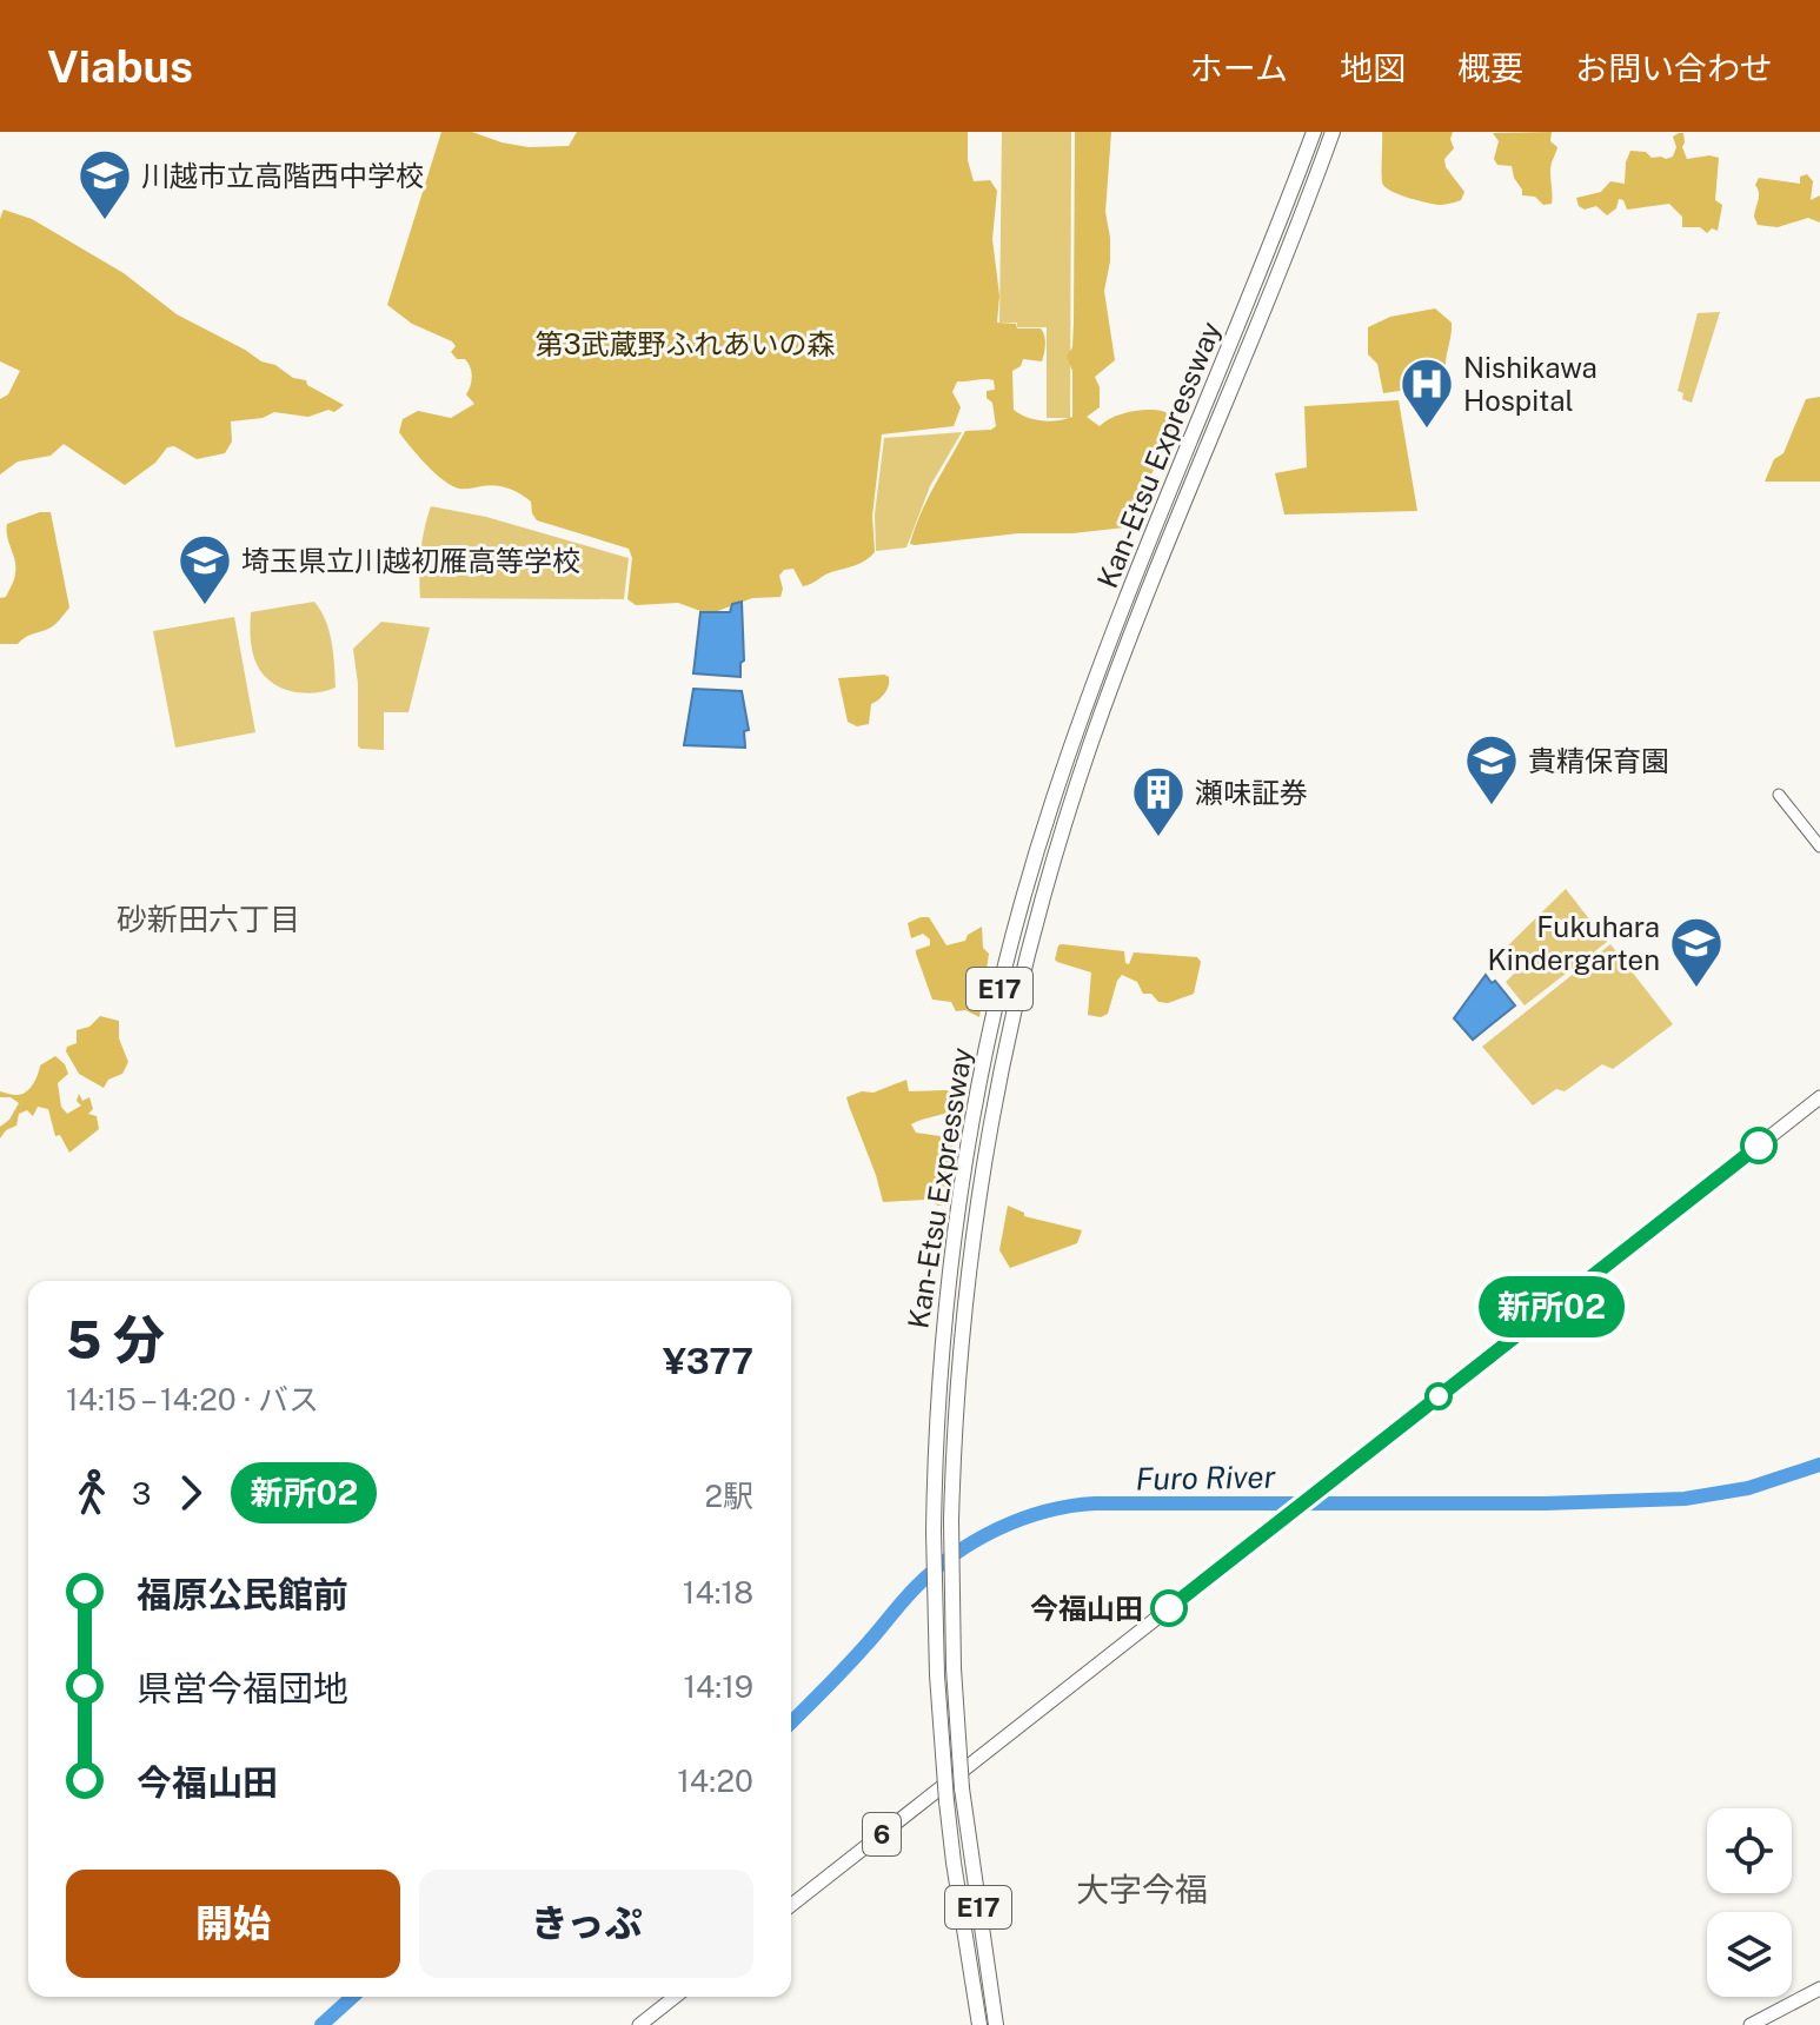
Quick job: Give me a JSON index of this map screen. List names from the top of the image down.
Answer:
{
  "streets": {
    "highway": ["Kan-Etsu Expressway", "E17"],
    "main road": ["6"]
  },
  "districts": ["砂新田六丁目", "大字今福"],
  "water": ["Furo River"],
  "parks": ["第3武蔵野ふれあいの森"],
  "places": {
    "school or university": [
      "川越市立高階西中学校",
      "埼玉県立川越初雁高等学校",
      "貴精保育園",
      "Fukuhara Kindergarten"
    ],
    "hospital": ["Nishikawa Hospital"],
    "building": ["瀬味証券"],
    "other": ["今福山田"]
  },
  "lines": ["bus line 新所02"],
  "page": {
    "header": "Viabus",
    "nav": [
      "ホーム",
      "地図",
      "概要",
      "お問い合わせ"
    ],
    "on_map": "新所02",
    "heading": ["5 分", "14:15 – 14:20 · バス", "¥377"],
    "legs": ["3", "新所02", "2駅"],
    "list": [
      {
        "name": "福原公民館前",
        "value": "14:18"
      },
      {
        "name": "県営今福団地",
        "value": "14:19"
      },
      {
        "name": "今福山田",
        "value": "14:20"
      }
    ],
    "buttons": ["開始", "きっぷ"]
  }
}
